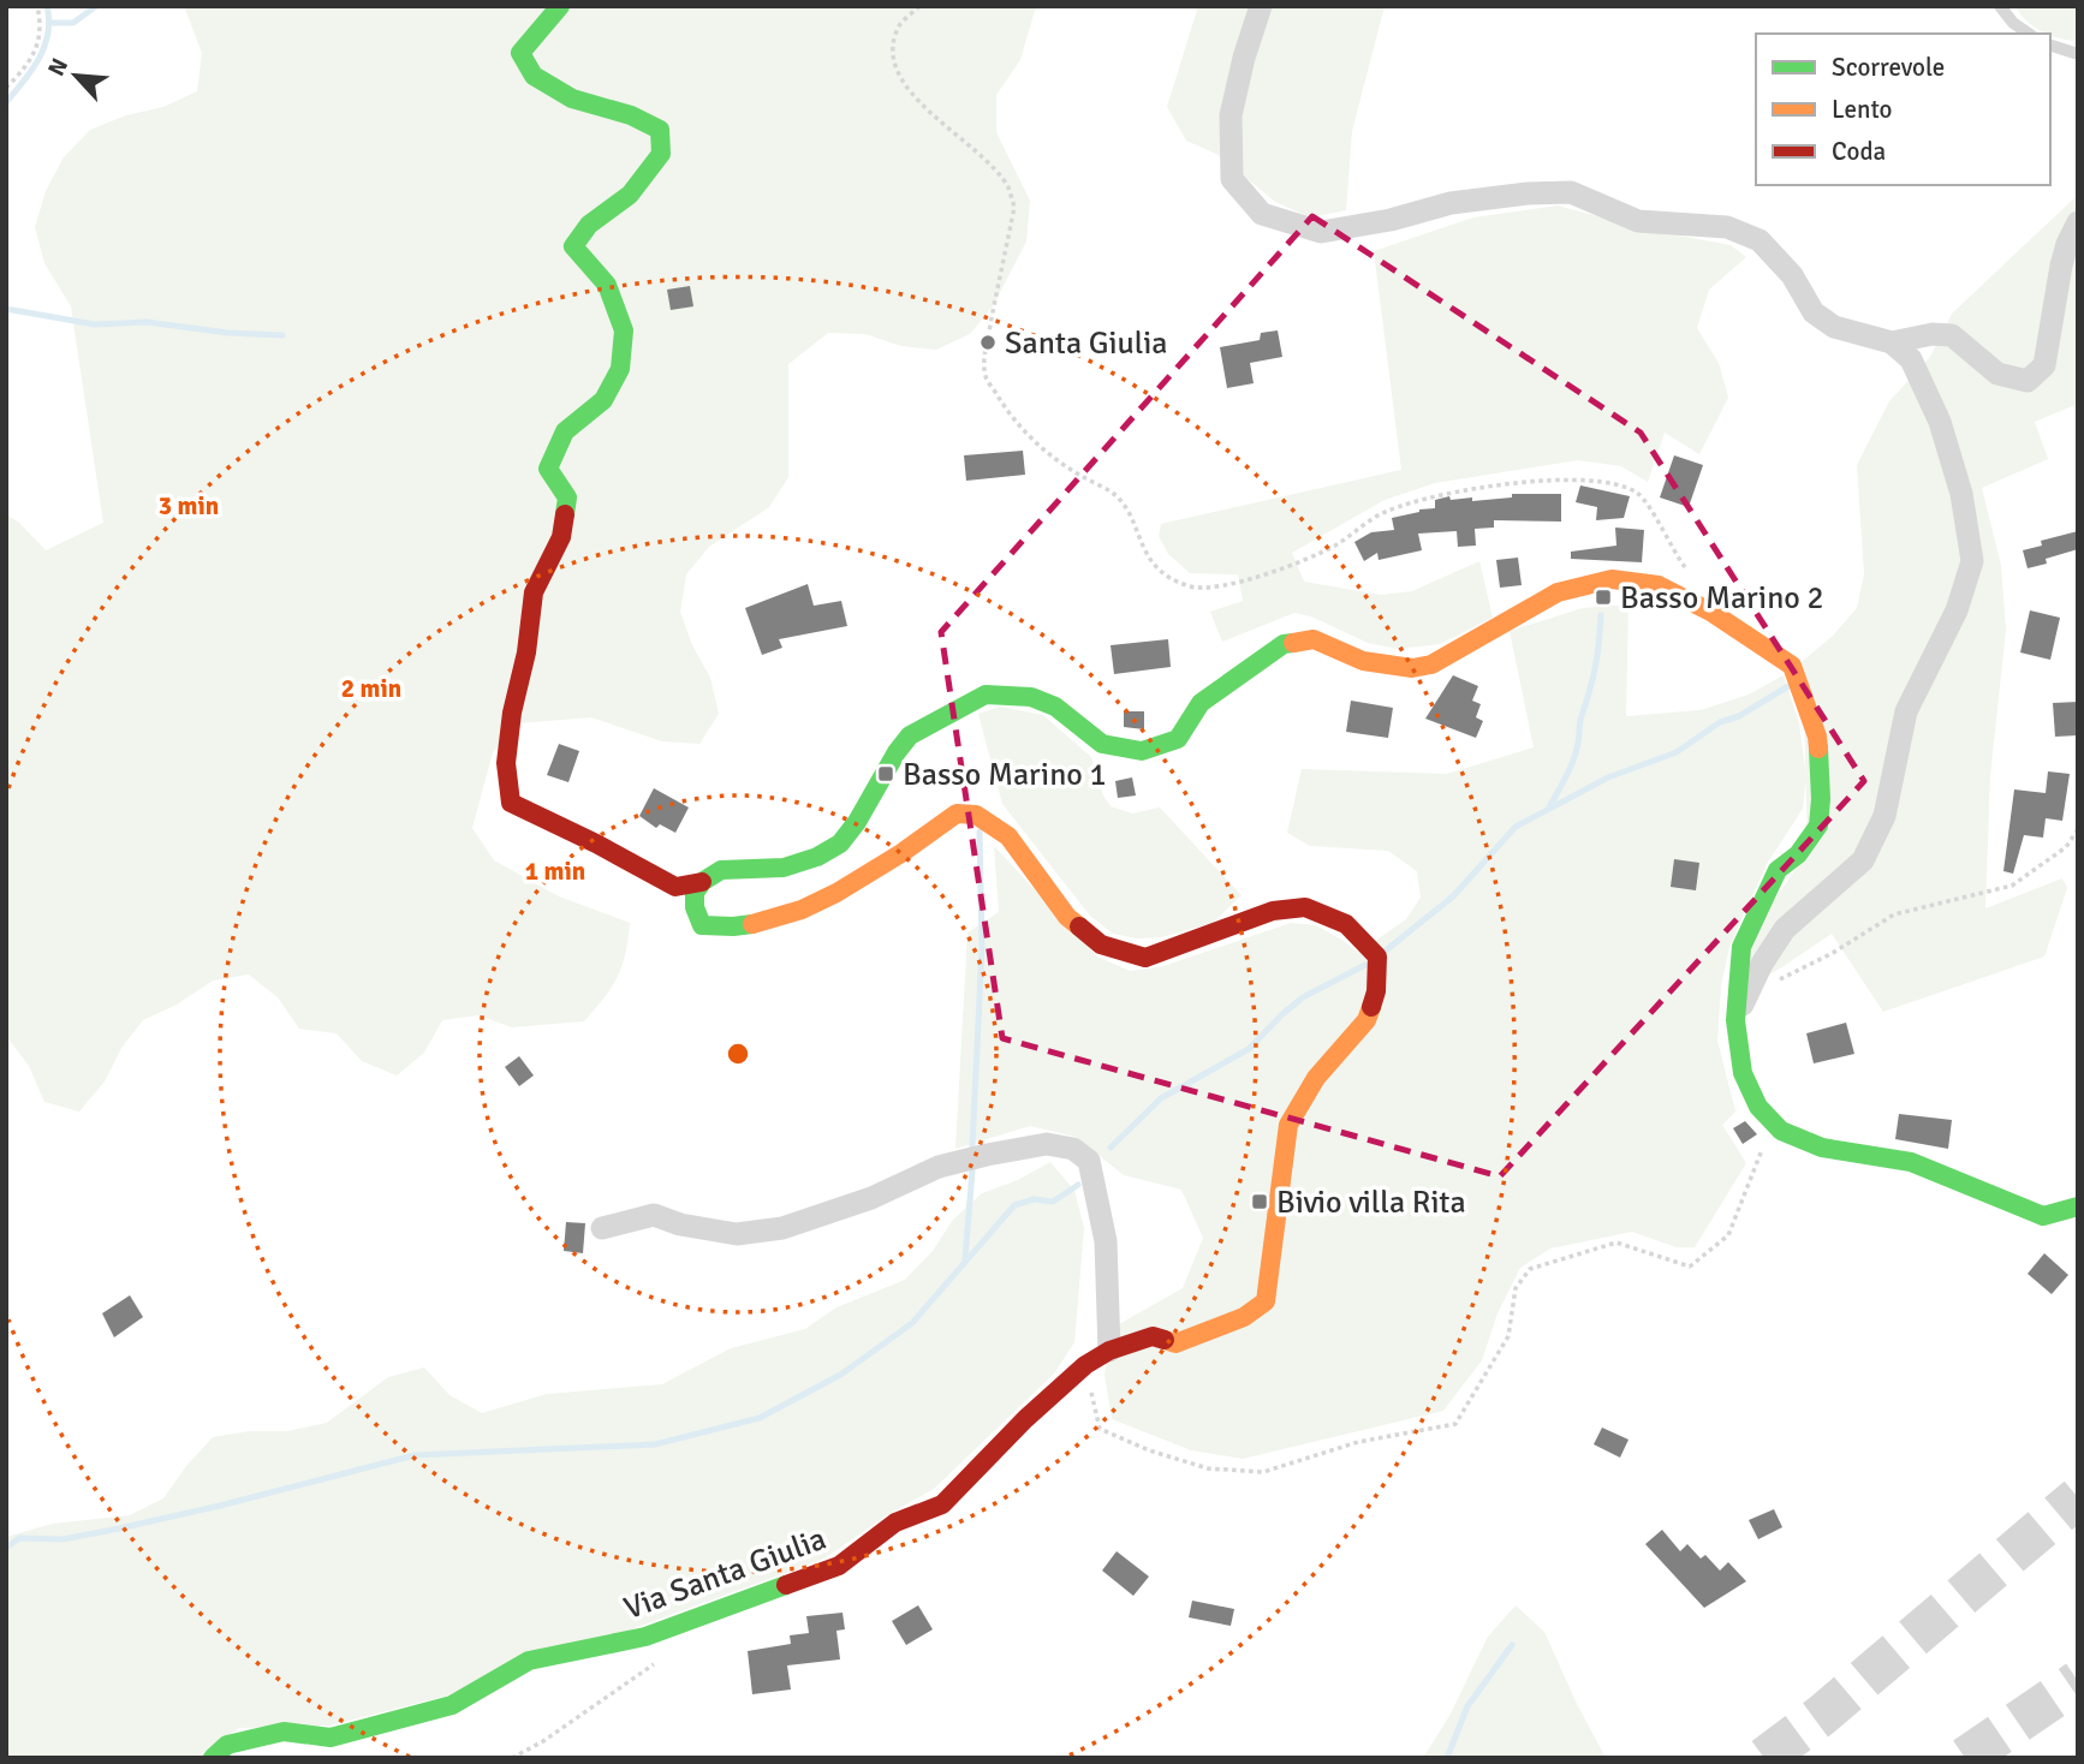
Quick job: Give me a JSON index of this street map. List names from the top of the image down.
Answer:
{
  "streets": {
    "street": ["Via Santa Giulia"]
  },
  "places": {
    "other": ["Santa Giulia"],
    "transit": ["Basso Marino 2", "Basso Marino 1", "Bivio villa Rita"]
  },
  "legend": ["Scorrevole", "Lento", "Coda"],
  "north": "top left",
  "rings": ["3 min", "2 min", "1 min"]
}
